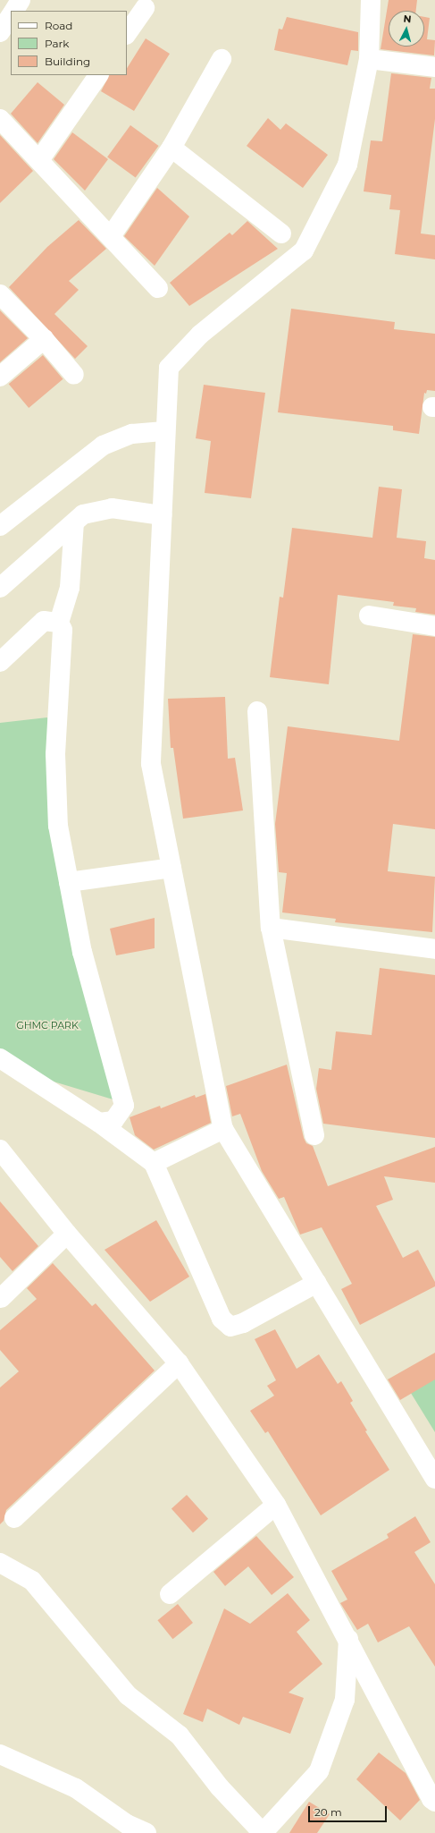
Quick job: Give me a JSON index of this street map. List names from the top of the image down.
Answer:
{
  "parks": ["GHMC PARK"],
  "legend": ["Road", "Park", "Building"],
  "scale_bar": "20 m",
  "north": "top"
}
